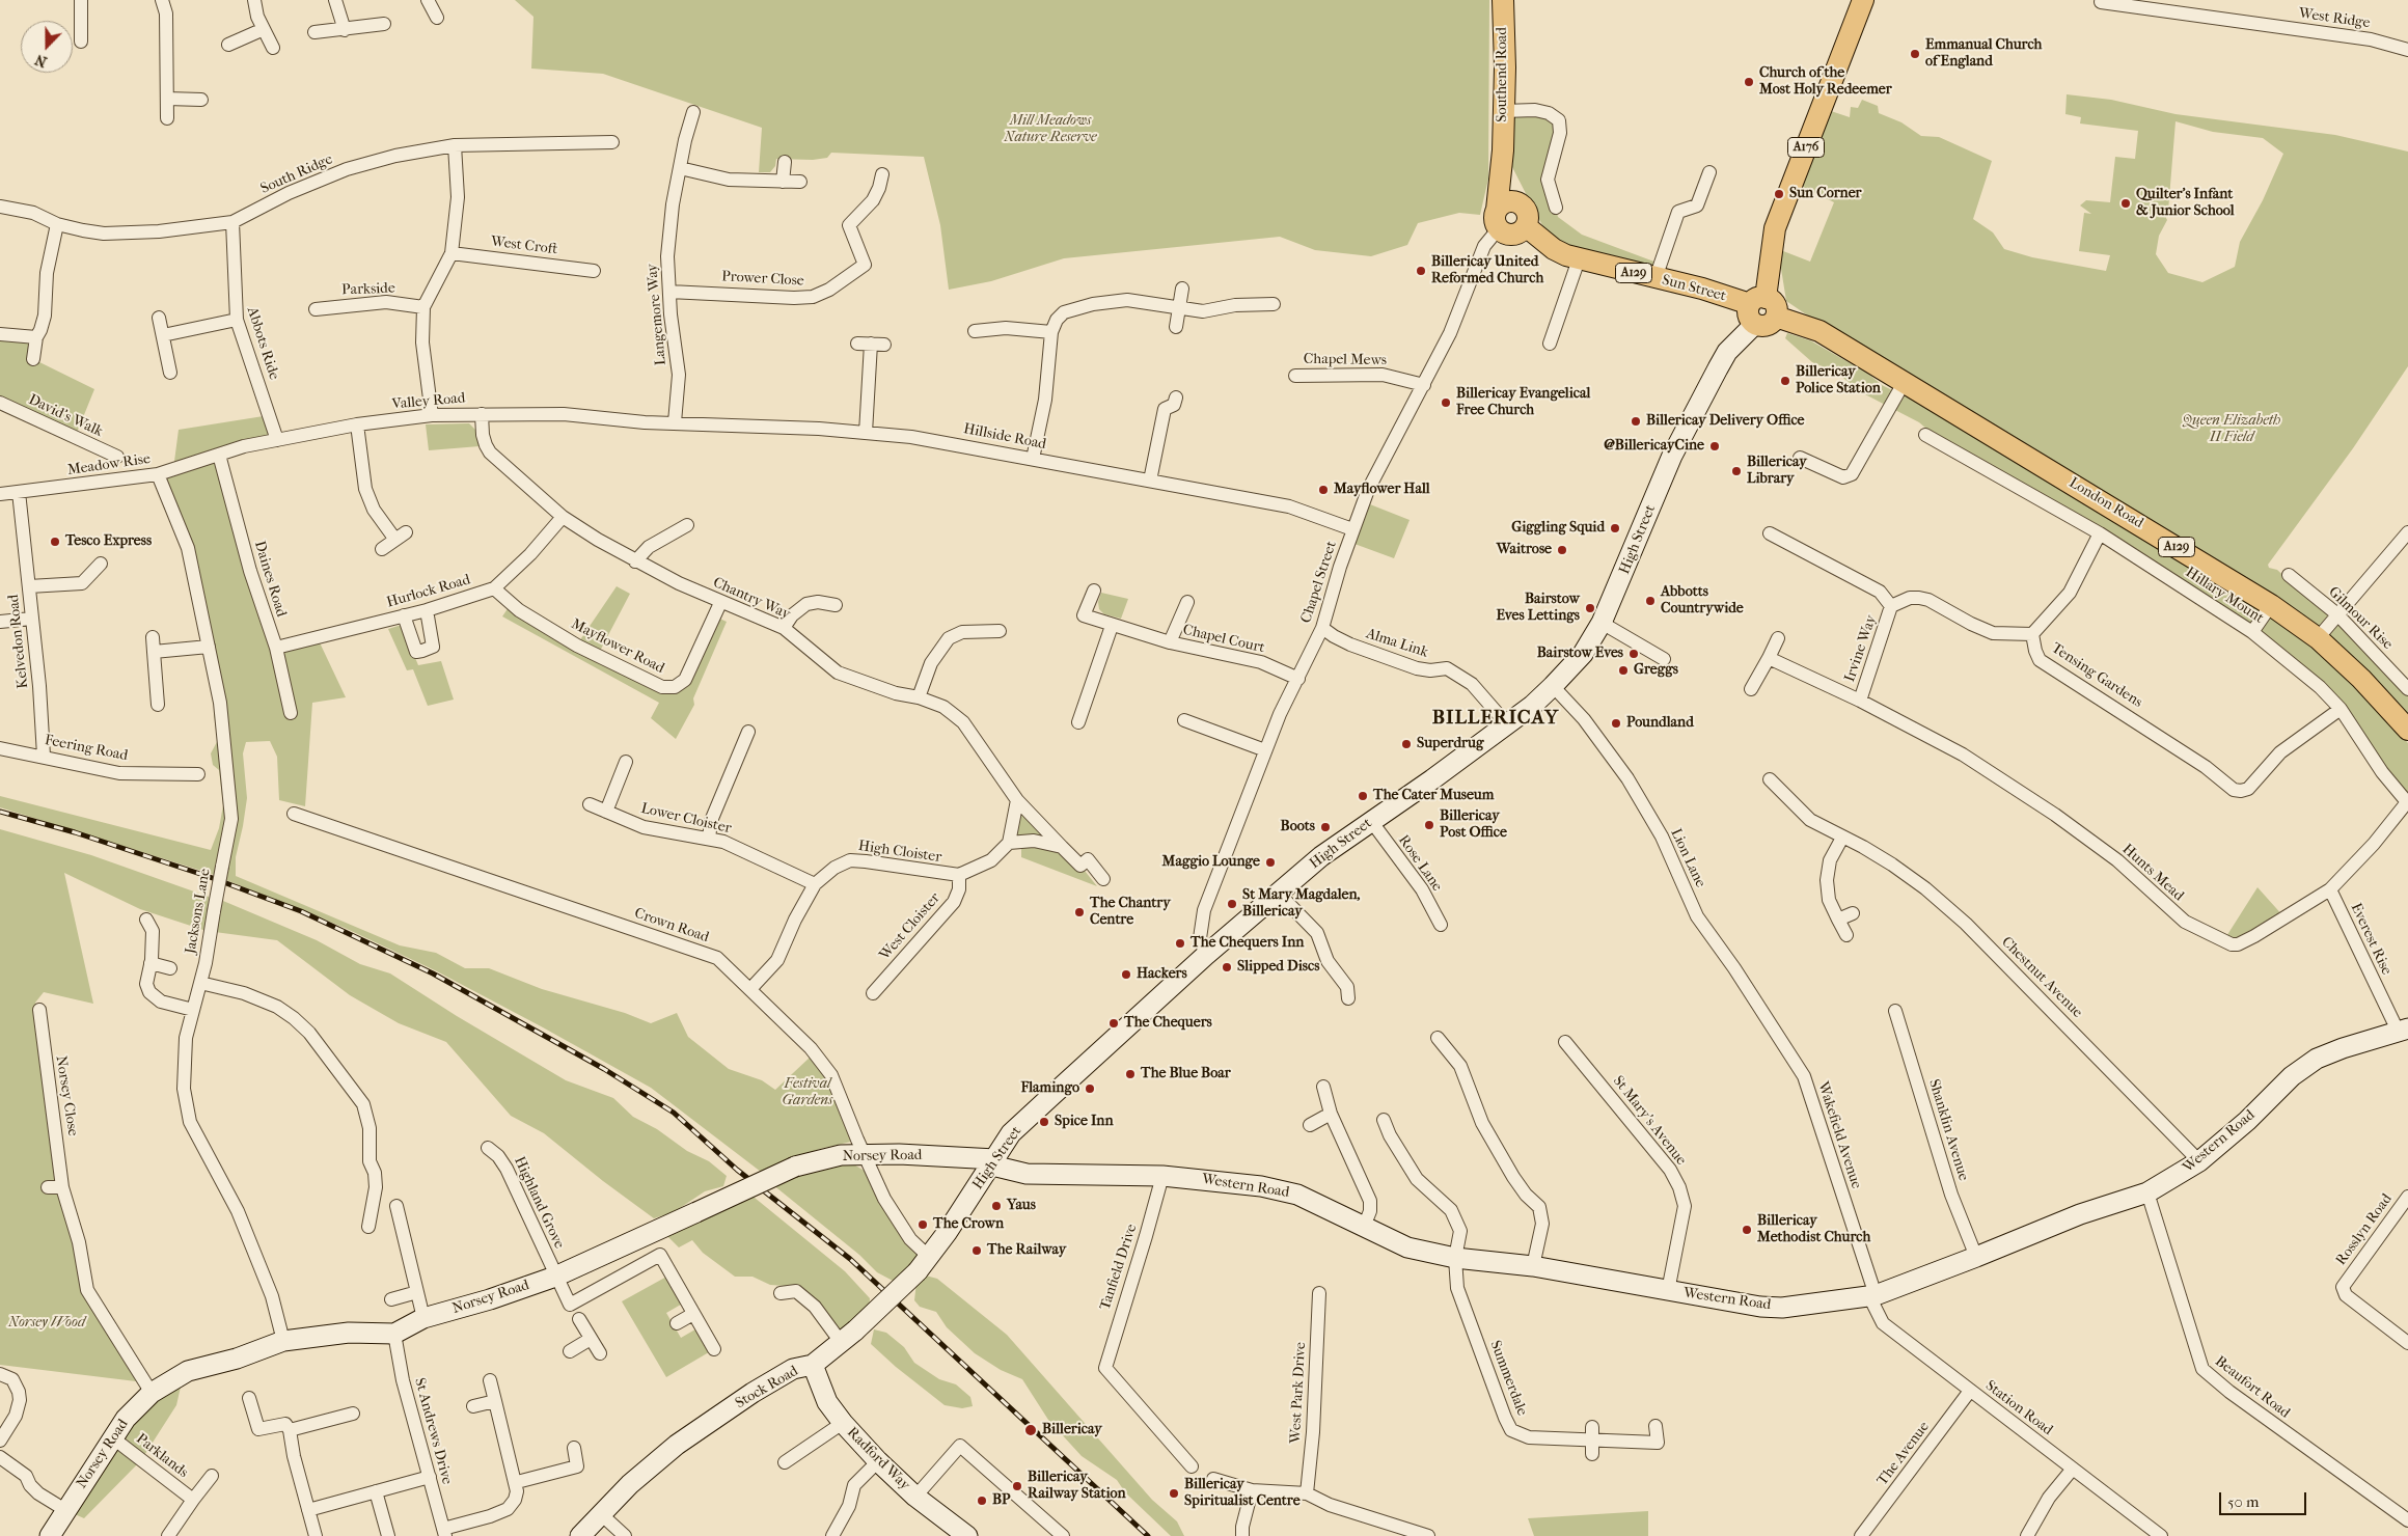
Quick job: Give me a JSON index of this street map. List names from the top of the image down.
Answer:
{
  "streets": {
    "main road": [
      "Southend Road",
      "A176",
      "A129",
      "Sun Street",
      "London Road"
    ],
    "street": [
      "West Ridge",
      "South Ridge",
      "West Croft",
      "Prower Close",
      "Parkside",
      "Langemore Way",
      "Abbots Ride",
      "Chapel Mews",
      "Valley Road",
      "David's Walk",
      "Hillside Road",
      "Meadow Rise",
      "High Street",
      "Daines Road",
      "Chapel Street",
      "Hurlock Road",
      "Hillary Mount",
      "Chantry Way",
      "Gilmour Rise",
      "Chapel Court",
      "Kelvedon Road",
      "Alma Link",
      "Mayflower Road",
      "Irvine Way",
      "Tensing Gardens",
      "Feering Road",
      "Lower Cloister",
      "High Cloister",
      "Lion Lane",
      "Rose Lane",
      "Hunts Mead",
      "Jacksons Lane",
      "Crown Road",
      "West Cloister",
      "Everest Rise",
      "Chestnut Avenue",
      "Norsey Close",
      "St Mary's Avenue",
      "Shanklin Avenue",
      "Wakefield Avenue",
      "Western Road",
      "Norsey Road",
      "Highland Grove",
      "Rosslyn Road",
      "Tanfield Drive",
      "Summerdale",
      "Stock Road",
      "Beaufort Road",
      "West Park Drive",
      "Station Road",
      "St Andrews Drive",
      "The Avenue",
      "Parklands",
      "Radford Way"
    ]
  },
  "crossings": [
    ["Southend Road", "Chapel Street"],
    ["A176", "Sun Street"],
    ["A176", "London Road"],
    ["A176", "High Street"],
    ["South Ridge", "Abbots Ride"],
    ["Prower Close", "Langemore Way"],
    ["Sun Street", "London Road"],
    ["Sun Street", "High Street"],
    ["Langemore Way", "Hillside Road"],
    ["Abbots Ride", "Valley Road"],
    ["Chapel Mews", "Chapel Street"],
    ["Valley Road", "Hillside Road"],
    ["Valley Road", "Meadow Rise"],
    ["Valley Road", "Daines Road"],
    ["Valley Road", "Chantry Way"],
    ["Hillside Road", "Chapel Street"],
    ["Meadow Rise", "Daines Road"],
    ["Meadow Rise", "Kelvedon Road"],
    ["Meadow Rise", "Jacksons Lane"],
    ["London Road", "High Street"],
    ["High Street", "Chapel Street"],
    ["High Street", "Alma Link"],
    ["High Street", "Lion Lane"],
    ["High Street", "Rose Lane"],
    ["High Street", "Western Road"],
    ["High Street", "Norsey Road"],
    ["High Street", "Stock Road"],
    ["Daines Road", "Hurlock Road"],
    ["Chapel Street", "Chapel Court"],
    ["Chapel Street", "Alma Link"],
    ["Hurlock Road", "Chantry Way"],
    ["Hurlock Road", "Mayflower Road"],
    ["Hillary Mount", "Tensing Gardens"],
    ["Hillary Mount", "Hunts Mead"],
    ["Chantry Way", "Mayflower Road"],
    ["Kelvedon Road", "Feering Road"],
    ["Irvine Way", "Hunts Mead"],
    ["Lower Cloister", "High Cloister"],
    ["High Cloister", "Crown Road"],
    ["High Cloister", "West Cloister"],
    ["Lion Lane", "Wakefield Avenue"],
    ["Hunts Mead", "Everest Rise"],
    ["Jacksons Lane", "Norsey Road"],
    ["Crown Road", "Norsey Road"],
    ["Crown Road", "Stock Road"],
    ["Everest Rise", "Western Road"],
    ["Chestnut Avenue", "Western Road"],
    ["Norsey Close", "Norsey Road"],
    ["St Mary's Avenue", "Western Road"],
    ["Shanklin Avenue", "Western Road"],
    ["Wakefield Avenue", "Western Road"],
    ["Wakefield Avenue", "Station Road"],
    ["Western Road", "Norsey Road"],
    ["Western Road", "Tanfield Drive"],
    ["Western Road", "Summerdale"],
    ["Western Road", "Beaufort Road"],
    ["Western Road", "Station Road"],
    ["Norsey Road", "Highland Grove"],
    ["Norsey Road", "St Andrews Drive"],
    ["Norsey Road", "Parklands"],
    ["Stock Road", "Radford Way"],
    ["Station Road", "The Avenue"]
  ],
  "districts": ["BILLERICAY"],
  "parks": [
    "Mill Meadows Nature Reserve",
    "Queen Elizabeth II Field",
    "Festival Gardens",
    "Norsey Wood"
  ],
  "places": [
    "Emmanual Church of England",
    "Church of the Most Holy Redeemer",
    "Sun Corner",
    "Quilter's Infant & Junior School",
    "Billericay United Reformed Church",
    "Billericay Police Station",
    "Billericay Evangelical Free Church",
    "Billericay Delivery Office",
    "@BillericayCine",
    "Billericay Library",
    "Mayflower Hall",
    "Giggling Squid",
    "Tesco Express",
    "Waitrose",
    "Abbotts Countrywide",
    "Bairstow Eves Lettings",
    "Bairstow Eves",
    "Greggs",
    "Poundland",
    "Superdrug",
    "The Cater Museum",
    "Billericay Post Office",
    "Boots",
    "Maggio Lounge",
    "St Mary Magdalen, Billericay",
    "The Chantry Centre",
    "The Chequers Inn",
    "Slipped Discs",
    "Hackers",
    "The Chequers",
    "The Blue Boar",
    "Flamingo",
    "Spice Inn",
    "Yaus",
    "The Crown",
    "Billericay Methodist Church",
    "The Railway",
    "Billericay",
    "Billericay Railway Station",
    "Billericay Spiritualist Centre",
    "BP"
  ],
  "scale_bar": "50 m",
  "north": "bottom"
}
